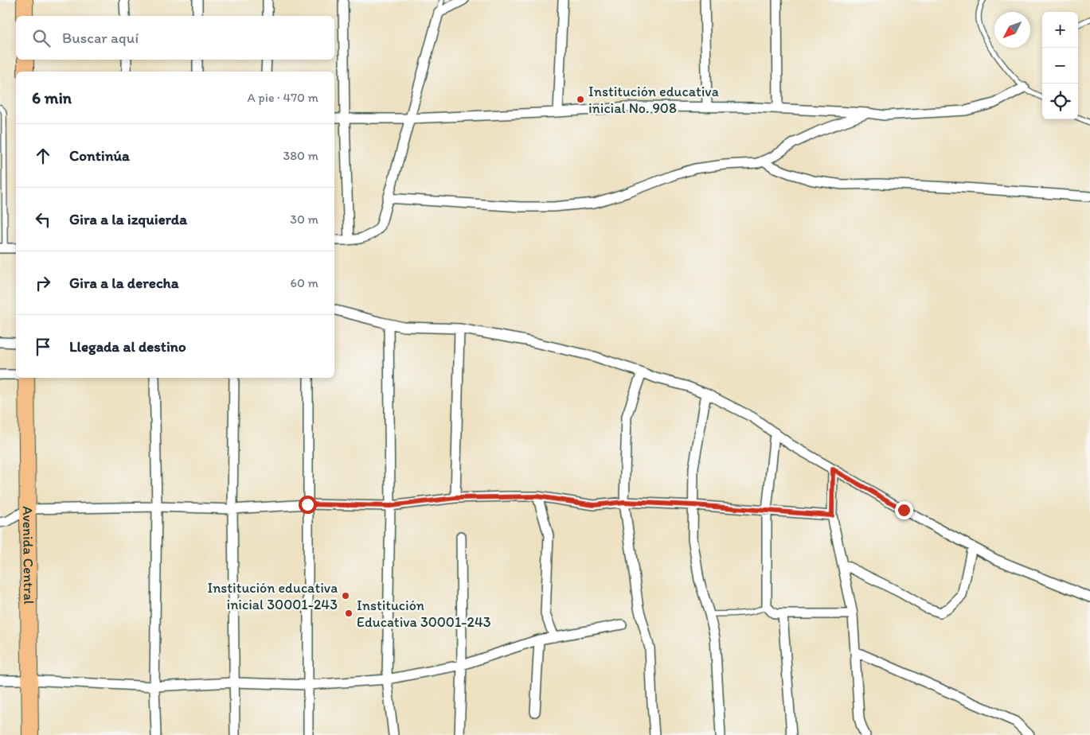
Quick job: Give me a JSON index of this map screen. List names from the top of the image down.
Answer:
{
  "streets": {
    "highway": ["Avenida Central"]
  },
  "places": ["Institución educativa inicial No. 908", "Institución educativa inicial 30001-243", "Institución Educativa 30001-243"],
  "north": "bottom left",
  "page": {
    "map_buttons": ["+", "−"],
    "search": "Buscar aquí",
    "heading": ["6 min", "A pie · 470 m"],
    "list": [
      ["Continúa", "380 m"],
      ["Gira a la izquierda", "30 m"],
      ["Gira a la derecha", "60 m"],
      "Llegada al destino"
    ]
  }
}
